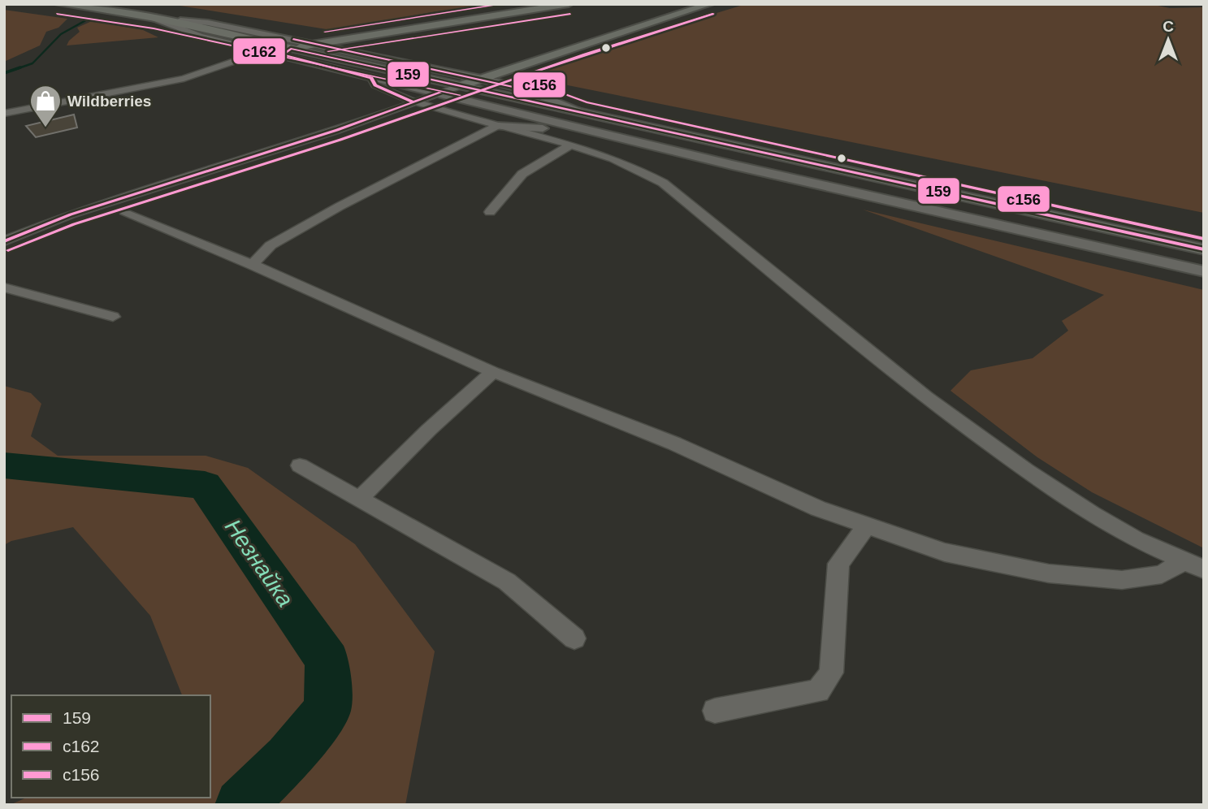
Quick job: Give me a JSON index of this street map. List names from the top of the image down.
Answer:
{
  "water": ["Незнайка"],
  "places": {
    "shop": ["Wildberries"]
  },
  "lines": ["transit line с156", "transit line с162", "transit line 159"],
  "legend": ["159", "с162", "с156"],
  "north": "top"
}
